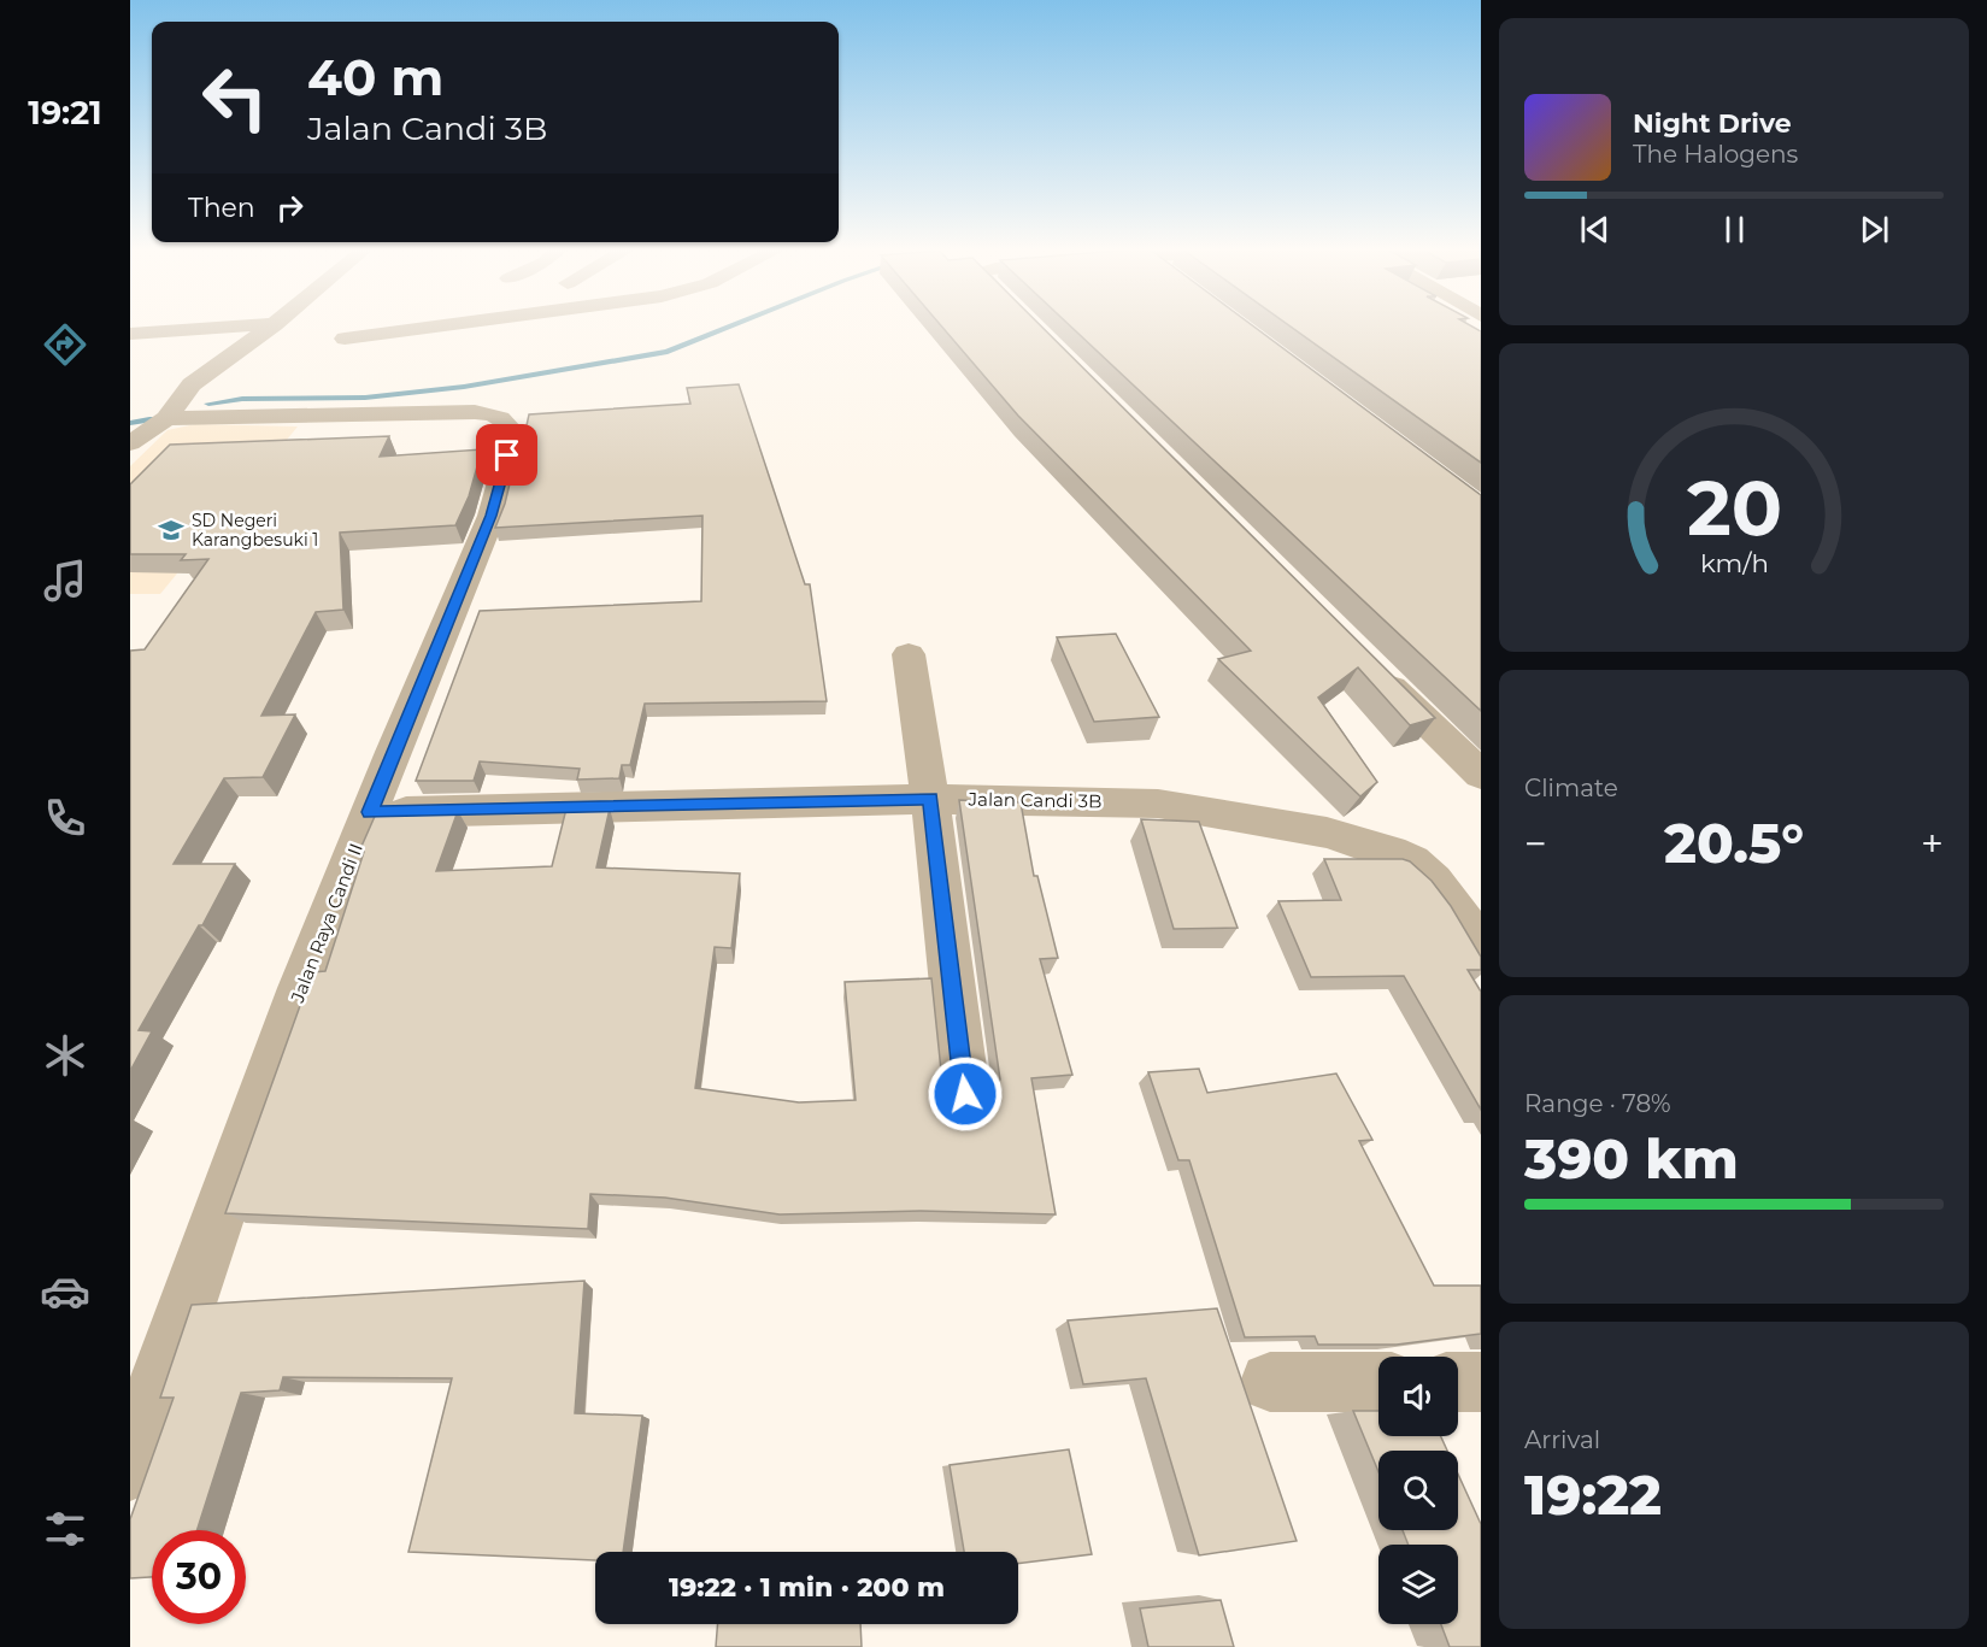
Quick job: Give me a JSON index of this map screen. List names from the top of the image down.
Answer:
{
  "streets": {
    "street": ["Jalan Candi 3B", "Jalan Raya Candi II"]
  },
  "crossings": [
    ["Jalan Candi 3B", "Jalan Raya Candi II"]
  ],
  "places": {
    "school or university": ["SD Negeri Karangbesuki 1"]
  },
  "page": {
    "tabs": "19:21",
    "turn": ["40 m", "Jalan Candi 3B"],
    "song": ["Night Drive", "The Halogens"],
    "then": "Then",
    "tile": [
      "Climate",
      ["Range · 78%", "390 km"],
      ["Arrival", "19:22"]
    ],
    "heat": ["−", "20.5°", "+"],
    "limit": "30",
    "trip": "19:22 · 1 min · 200 m",
    "gauge": ["20", "km/h"]
  }
}
